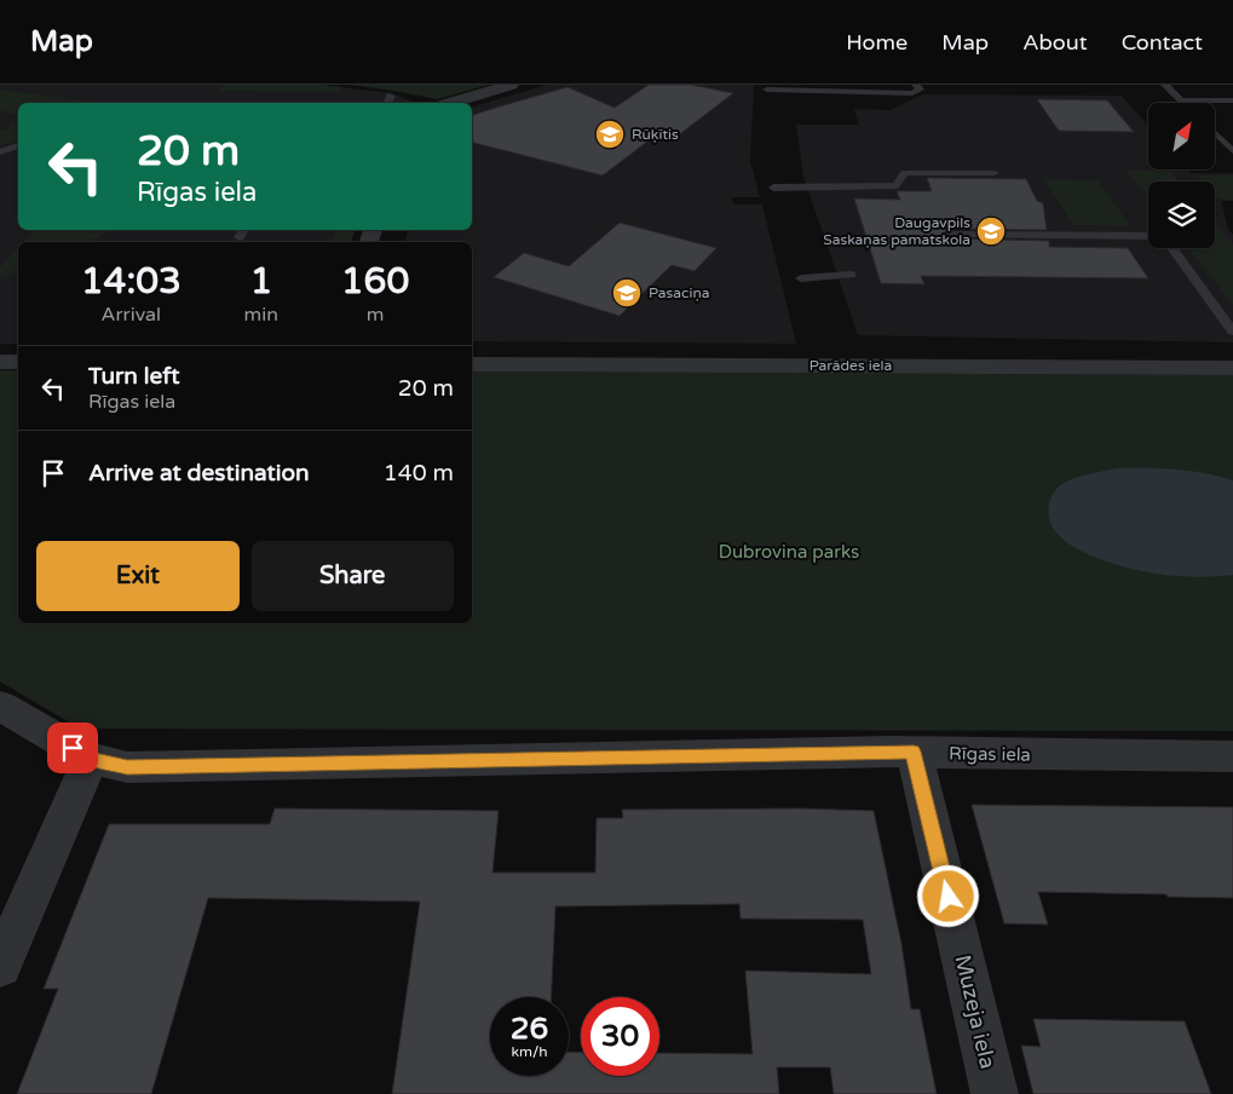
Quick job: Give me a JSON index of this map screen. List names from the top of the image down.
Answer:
{
  "streets": {
    "street": ["Parādes iela", "Rīgas iela", "Muzeja iela"]
  },
  "crossings": [
    ["Rīgas iela", "Muzeja iela"]
  ],
  "parks": ["Dubrovina parks"],
  "places": {
    "school or university": ["Rūķītis", "Daugavpils Saskaņas pamatskola", "Pasaciņa"]
  },
  "north": "top right",
  "page": {
    "header": "Map",
    "nav": [
      "Home",
      "Map",
      "About",
      "Contact"
    ],
    "turn": ["20 m", "Rīgas iela"],
    "eta": [
      "14:03",
      "Arrival",
      "1",
      "min",
      "160",
      "m"
    ],
    "list": [
      {
        "name": "Turn left",
        "note": "Rīgas iela",
        "value": "20 m"
      },
      {
        "name": "Arrive at destination",
        "value": "140 m"
      }
    ],
    "buttons": ["Exit", "Share"],
    "speed": "26 km/h",
    "limit": "30"
  }
}
